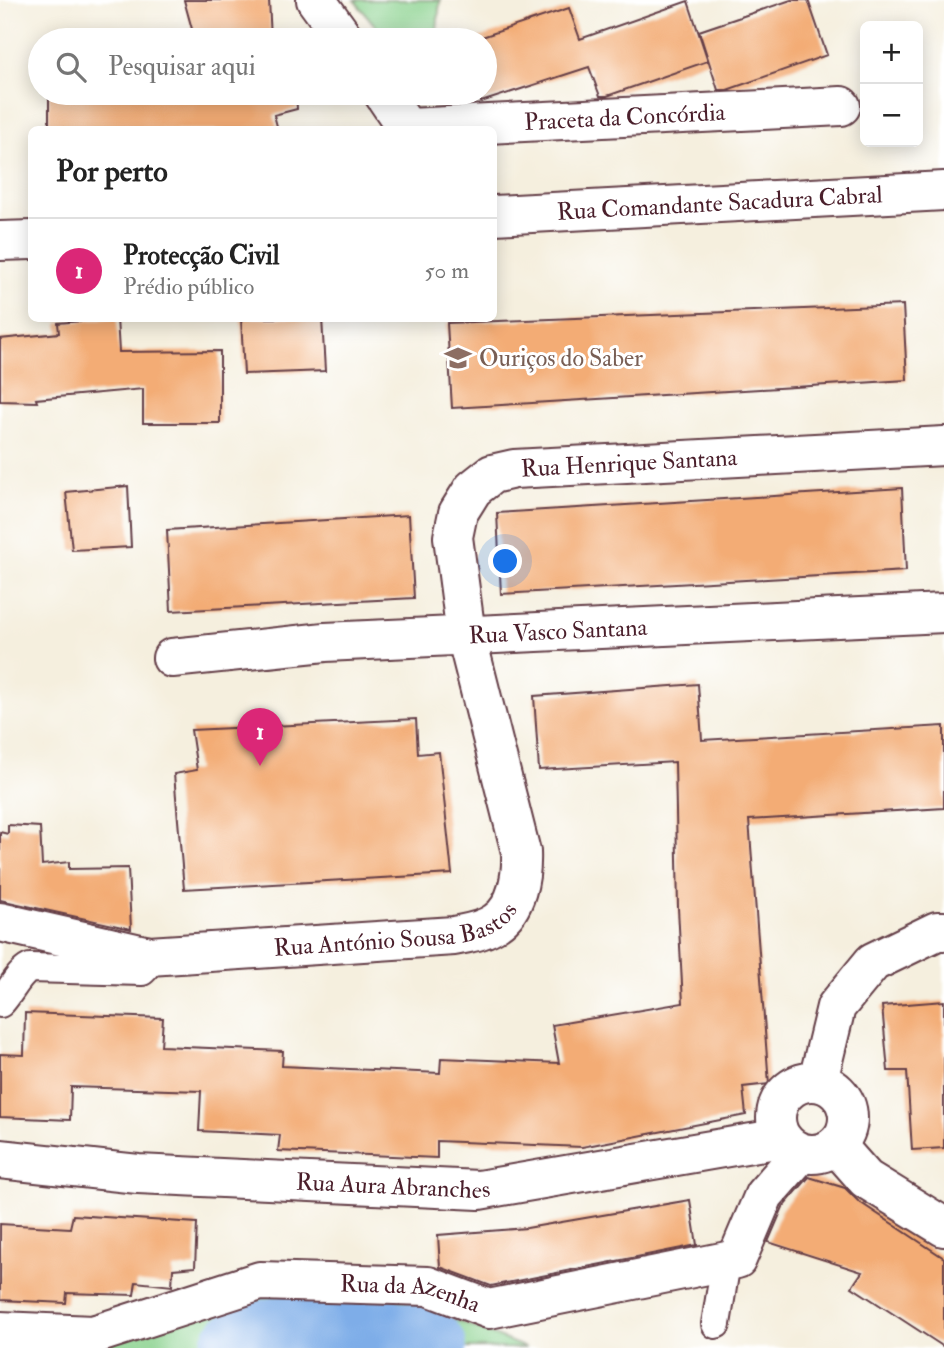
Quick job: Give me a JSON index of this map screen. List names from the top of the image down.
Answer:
{
  "streets": {
    "street": [
      "Praceta da Concórdia",
      "Rua Comandante Sacadura Cabral",
      "Rua Henrique Santana",
      "Rua Vasco Santana",
      "Rua António Sousa Bastos",
      "Rua Aura Abranches",
      "Rua da Azenha"
    ]
  },
  "crossings": [
    ["Rua Henrique Santana", "Rua Vasco Santana"],
    ["Rua Henrique Santana", "Rua António Sousa Bastos"],
    ["Rua Vasco Santana", "Rua António Sousa Bastos"]
  ],
  "places": {
    "school or university": ["Ouriços do Saber"]
  },
  "page": {
    "map_buttons": ["+", "−"],
    "search": "Pesquisar aqui",
    "heading": "Por perto",
    "list": [
      {
        "mark": "1",
        "name": "Protecção Civil",
        "note": "Prédio público",
        "value": "50 m"
      }
    ],
    "pins": "1"
  }
}
